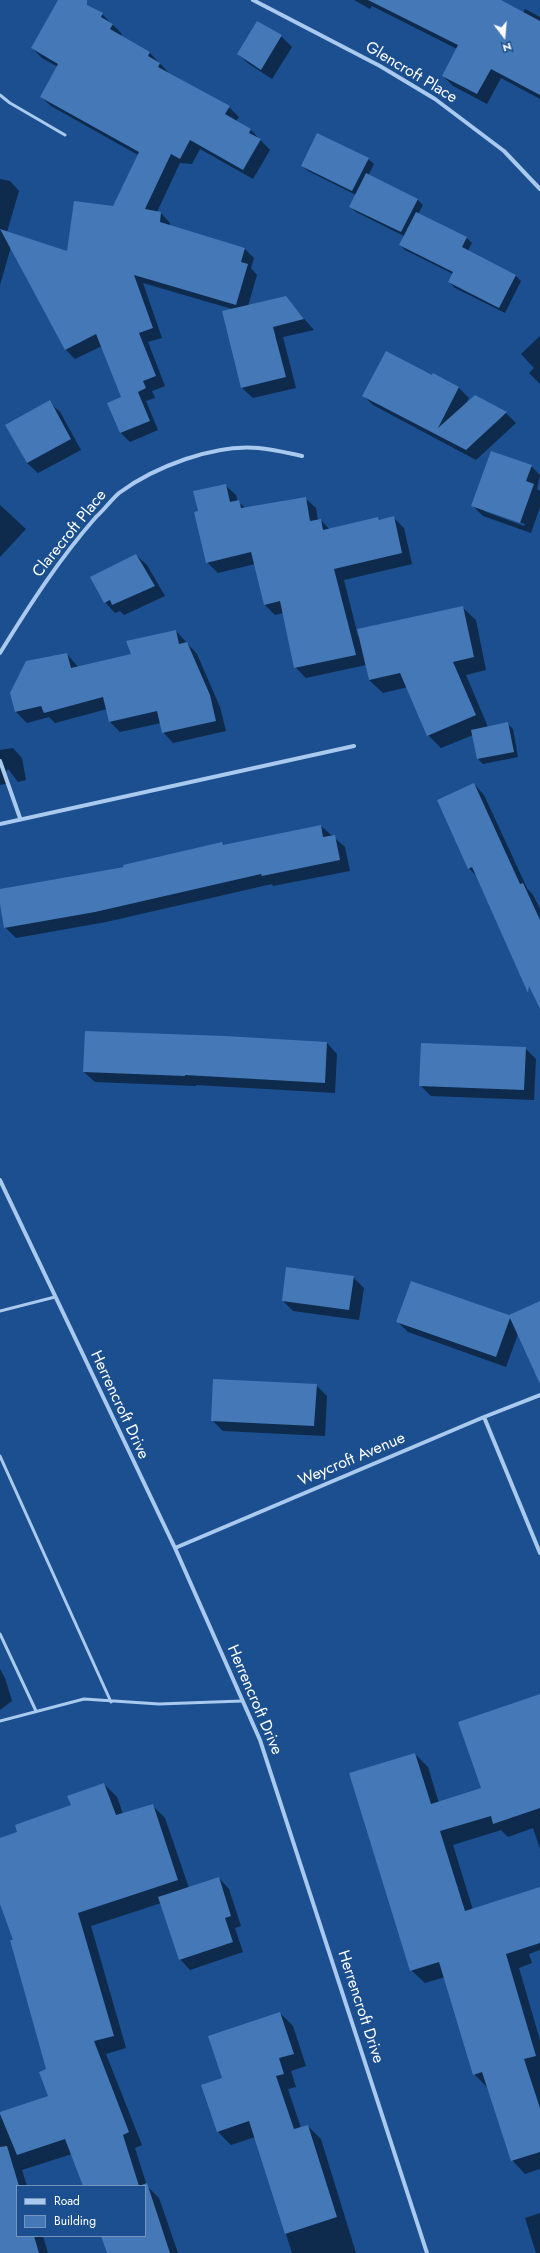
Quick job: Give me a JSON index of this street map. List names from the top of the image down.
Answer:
{
  "streets": {
    "street": [
      "Glencroft Place",
      "Clarecroft Place",
      "Herrencroft Drive",
      "Weycroft Avenue"
    ]
  },
  "crossings": [
    ["Herrencroft Drive", "Weycroft Avenue"]
  ],
  "legend": ["Road", "Building"],
  "north": "bottom"
}
